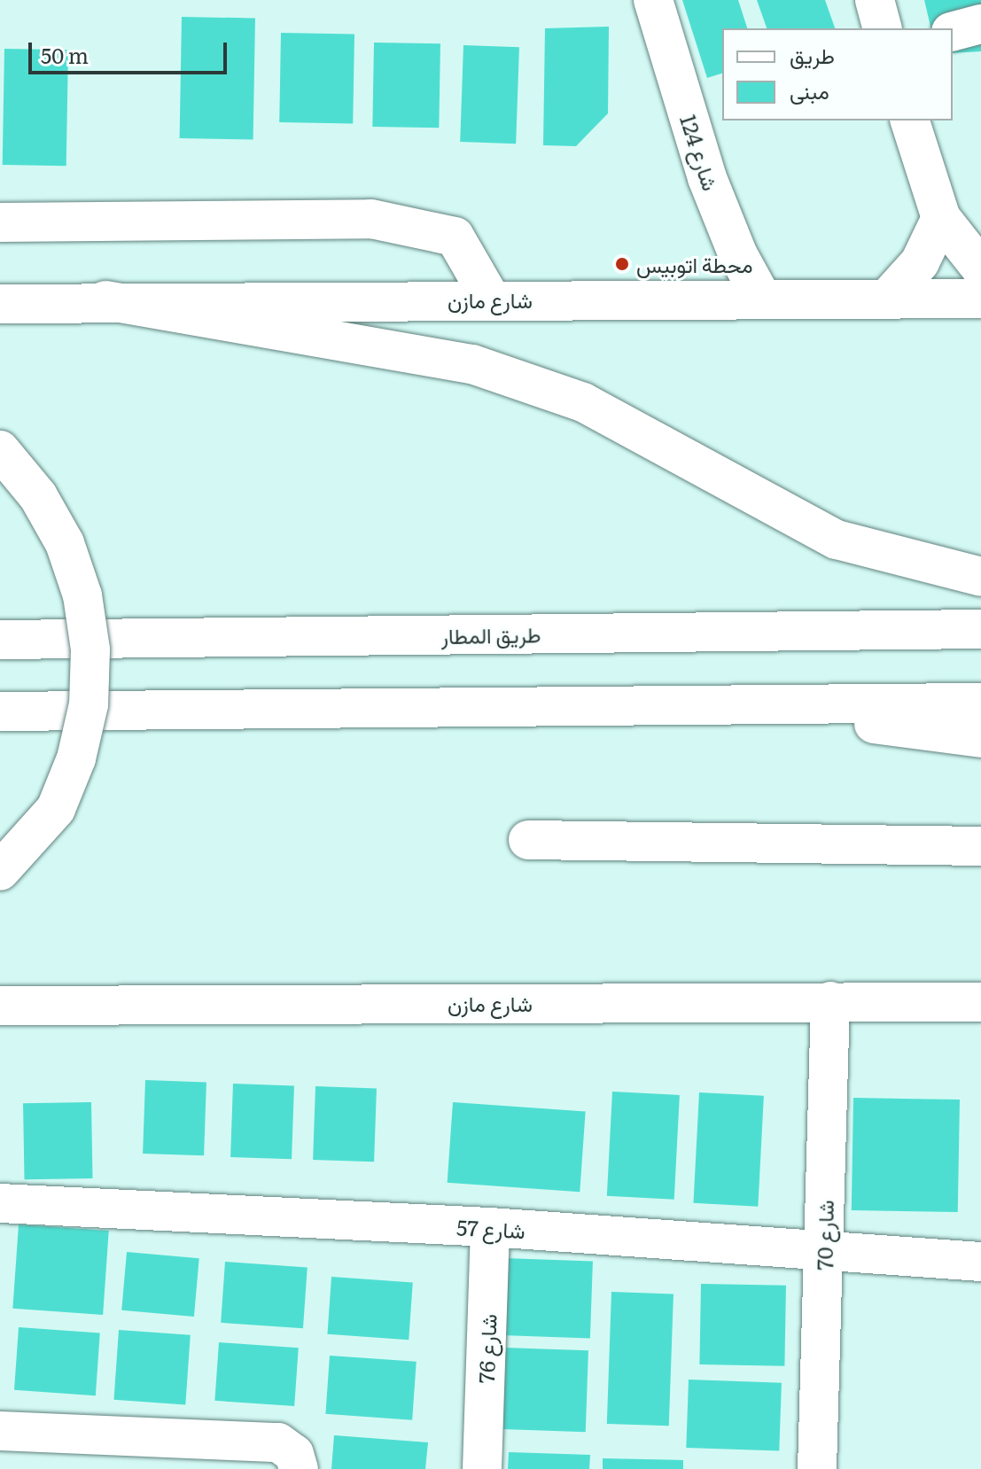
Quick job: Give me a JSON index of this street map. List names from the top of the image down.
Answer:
{
  "streets": {
    "main road": [
      "شارع 124",
      "شارع مازن",
      "طريق المطار",
      "شارع 57",
      "شارع 70",
      "شارع 76"
    ]
  },
  "crossings": [
    ["شارع 124", "شارع مازن"],
    ["شارع مازن", "شارع 70"],
    ["شارع 57", "شارع 70"],
    ["شارع 57", "شارع 76"]
  ],
  "places": ["محطة اتوبيس"],
  "legend": ["طريق", "مبنى"],
  "scale_bar": "50 m"
}
